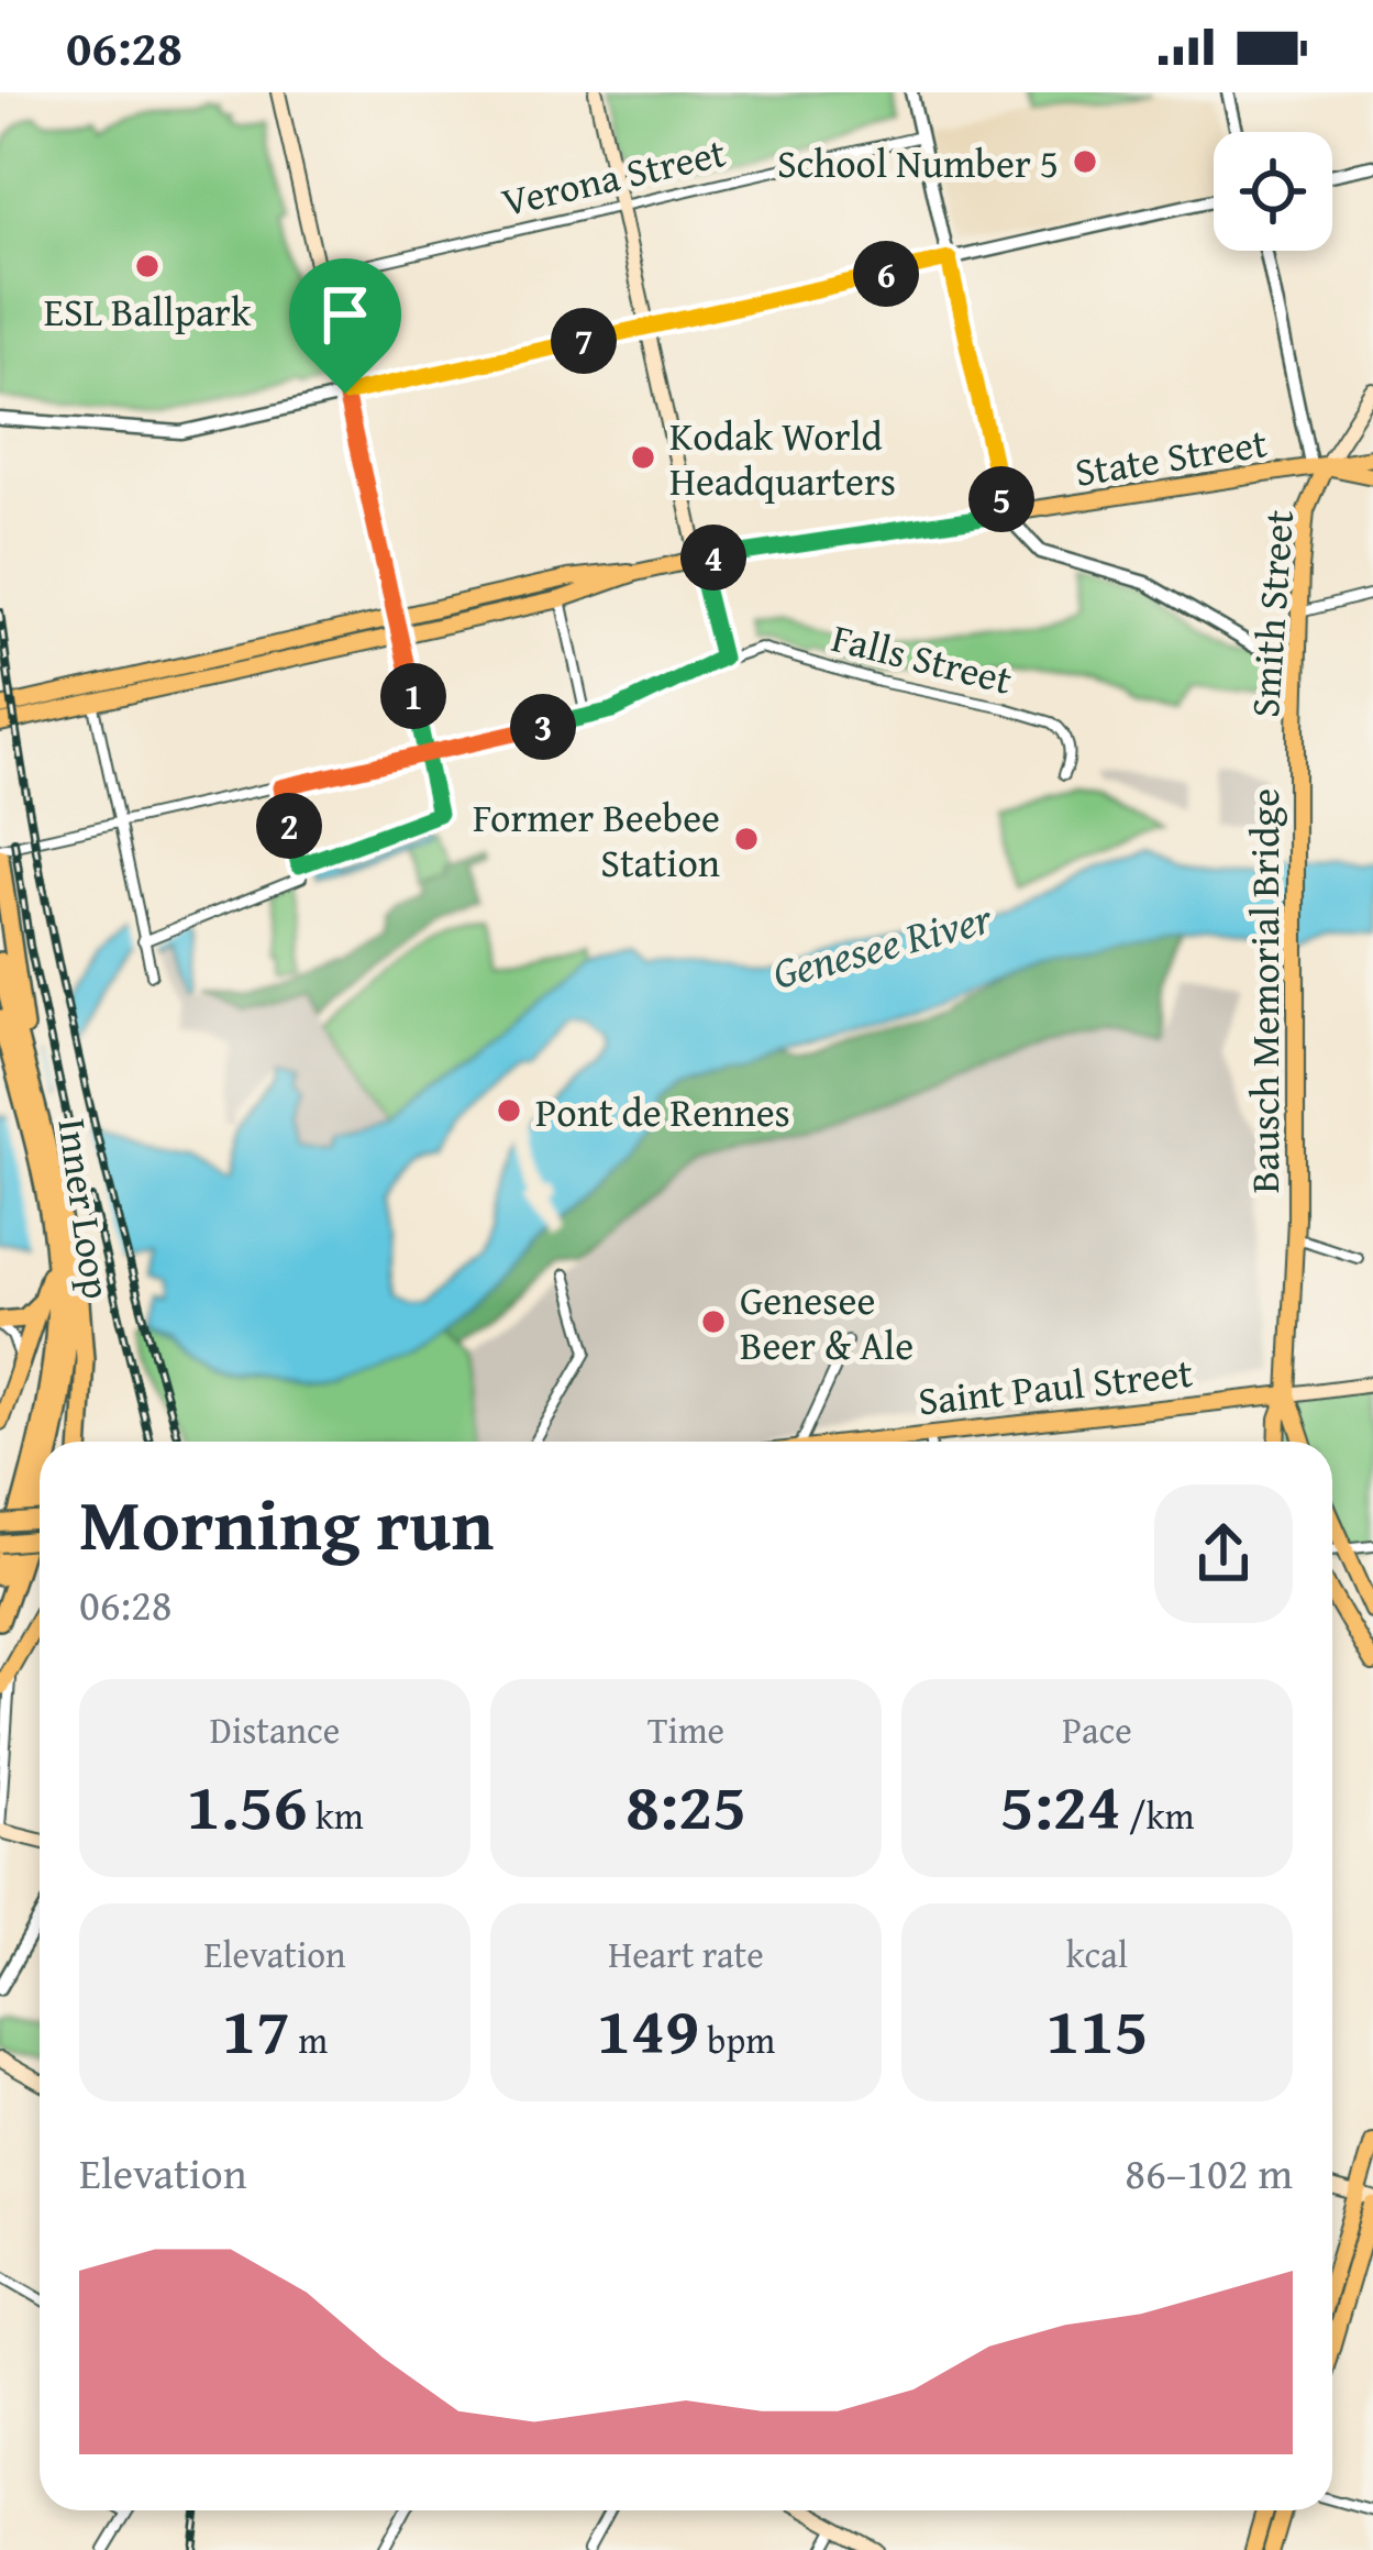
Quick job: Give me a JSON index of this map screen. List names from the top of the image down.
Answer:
{
  "streets": {
    "highway": ["Inner Loop"],
    "main road": [
      "State Street",
      "Smith Street",
      "Bausch Memorial Bridge",
      "Saint Paul Street"
    ],
    "street": ["Verona Street", "Falls Street"]
  },
  "crossings": [
    ["State Street", "Smith Street"],
    ["Smith Street", "Bausch Memorial Bridge"],
    ["Bausch Memorial Bridge", "Saint Paul Street"]
  ],
  "water": ["Genesee River"],
  "places": [
    "School Number 5",
    "ESL Ballpark",
    "Kodak World Headquarters",
    "Former Beebee Station",
    "Pont de Rennes",
    "Genesee Beer & Ale"
  ],
  "page": {
    "status": "06:28",
    "pins": [
      "6",
      "7",
      "5",
      "4",
      "1",
      "3",
      "2"
    ],
    "heading": ["Morning run", "06:28"],
    "stats": [
      ["Distance", "1.56 km"],
      ["Time", "8:25"],
      ["Pace", "5:24 /km"],
      ["Elevation", "17 m"],
      ["Heart rate", "149 bpm"],
      ["kcal", "115"]
    ],
    "chart": ["Elevation", "86–102 m"]
  }
}
